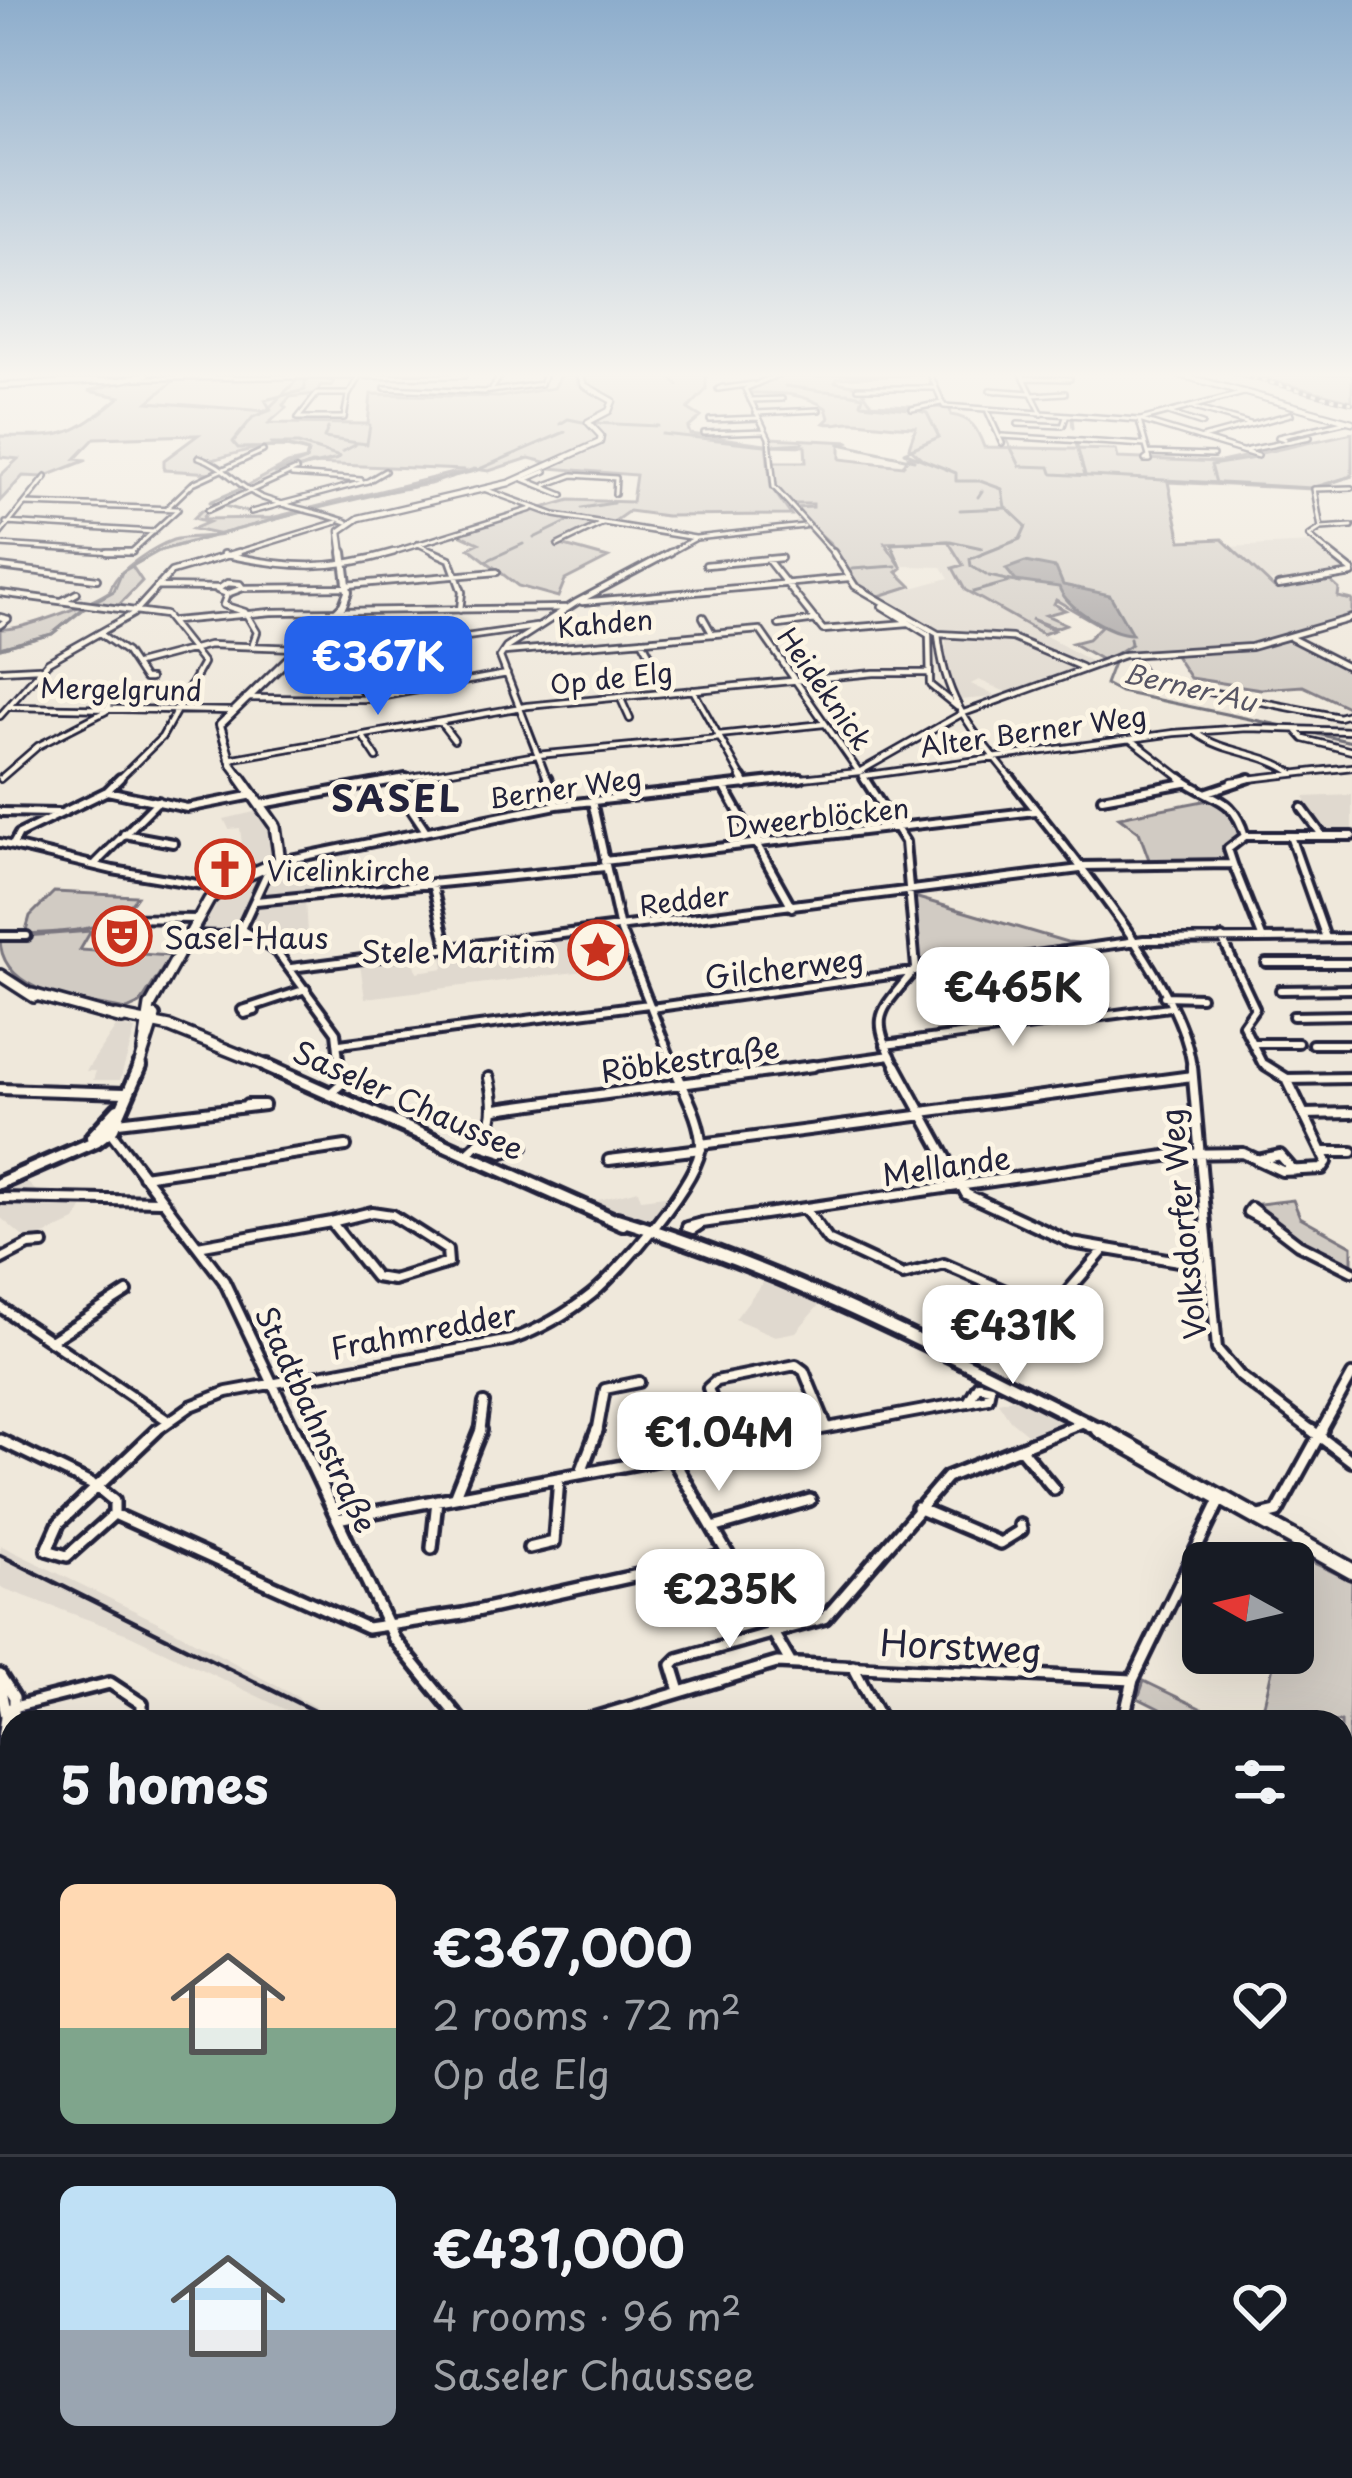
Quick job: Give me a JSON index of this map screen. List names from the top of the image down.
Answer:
{
  "streets": {
    "main road": ["Saseler Chaussee"],
    "street": [
      "Kahden",
      "Op de Elg",
      "Mergelgrund",
      "Heideknick",
      "Alter Berner Weg",
      "Berner Weg",
      "Dweerblöcken",
      "Redder",
      "Gilcherweg",
      "Röbkestraße",
      "Mellande",
      "Volksdorfer Weg",
      "Frahmredder",
      "Stadtbahnstraße",
      "Horstweg"
    ]
  },
  "crossings": [
    ["Kahden", "Heideknick"],
    ["Op de Elg", "Heideknick"],
    ["Op de Elg", "Volksdorfer Weg"],
    ["Heideknick", "Alter Berner Weg"],
    ["Heideknick", "Berner Weg"],
    ["Heideknick", "Dweerblöcken"],
    ["Alter Berner Weg", "Berner Weg"],
    ["Alter Berner Weg", "Volksdorfer Weg"],
    ["Dweerblöcken", "Volksdorfer Weg"],
    ["Redder", "Volksdorfer Weg"],
    ["Gilcherweg", "Volksdorfer Weg"],
    ["Saseler Chaussee", "Frahmredder"],
    ["Mellande", "Volksdorfer Weg"],
    ["Frahmredder", "Stadtbahnstraße"]
  ],
  "districts": ["SASEL"],
  "water": ["Berner Au"],
  "places": {
    "church": ["Vicelinkirche"],
    "theatre": ["Sasel-Haus"],
    "place": ["Stele Maritim"]
  },
  "north": "left",
  "page": {
    "price": [
      "€367K",
      "€465K",
      "€431K",
      "€1.04M",
      "€235K"
    ],
    "heading": "5 homes",
    "list": [
      {
        "name": "€367,000",
        "note": "2 rooms · 72 m² · Op de Elg"
      },
      {
        "name": "€431,000",
        "note": "4 rooms · 96 m² · Saseler Chaussee"
      }
    ]
  }
}
